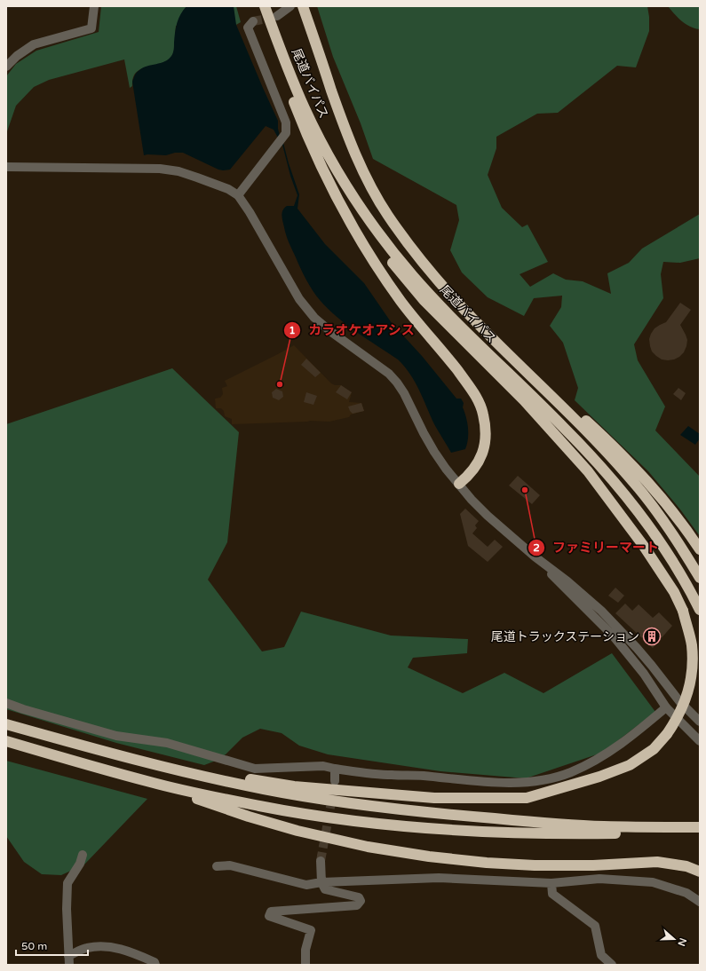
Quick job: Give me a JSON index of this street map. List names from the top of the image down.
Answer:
{
  "streets": {
    "highway": ["尾道バイパス"]
  },
  "places": {
    "other": ["カラオケオアシス", "ファミリーマート"],
    "building": ["尾道トラックステーション"]
  },
  "scale_bar": "50 m",
  "north": "right"
}
